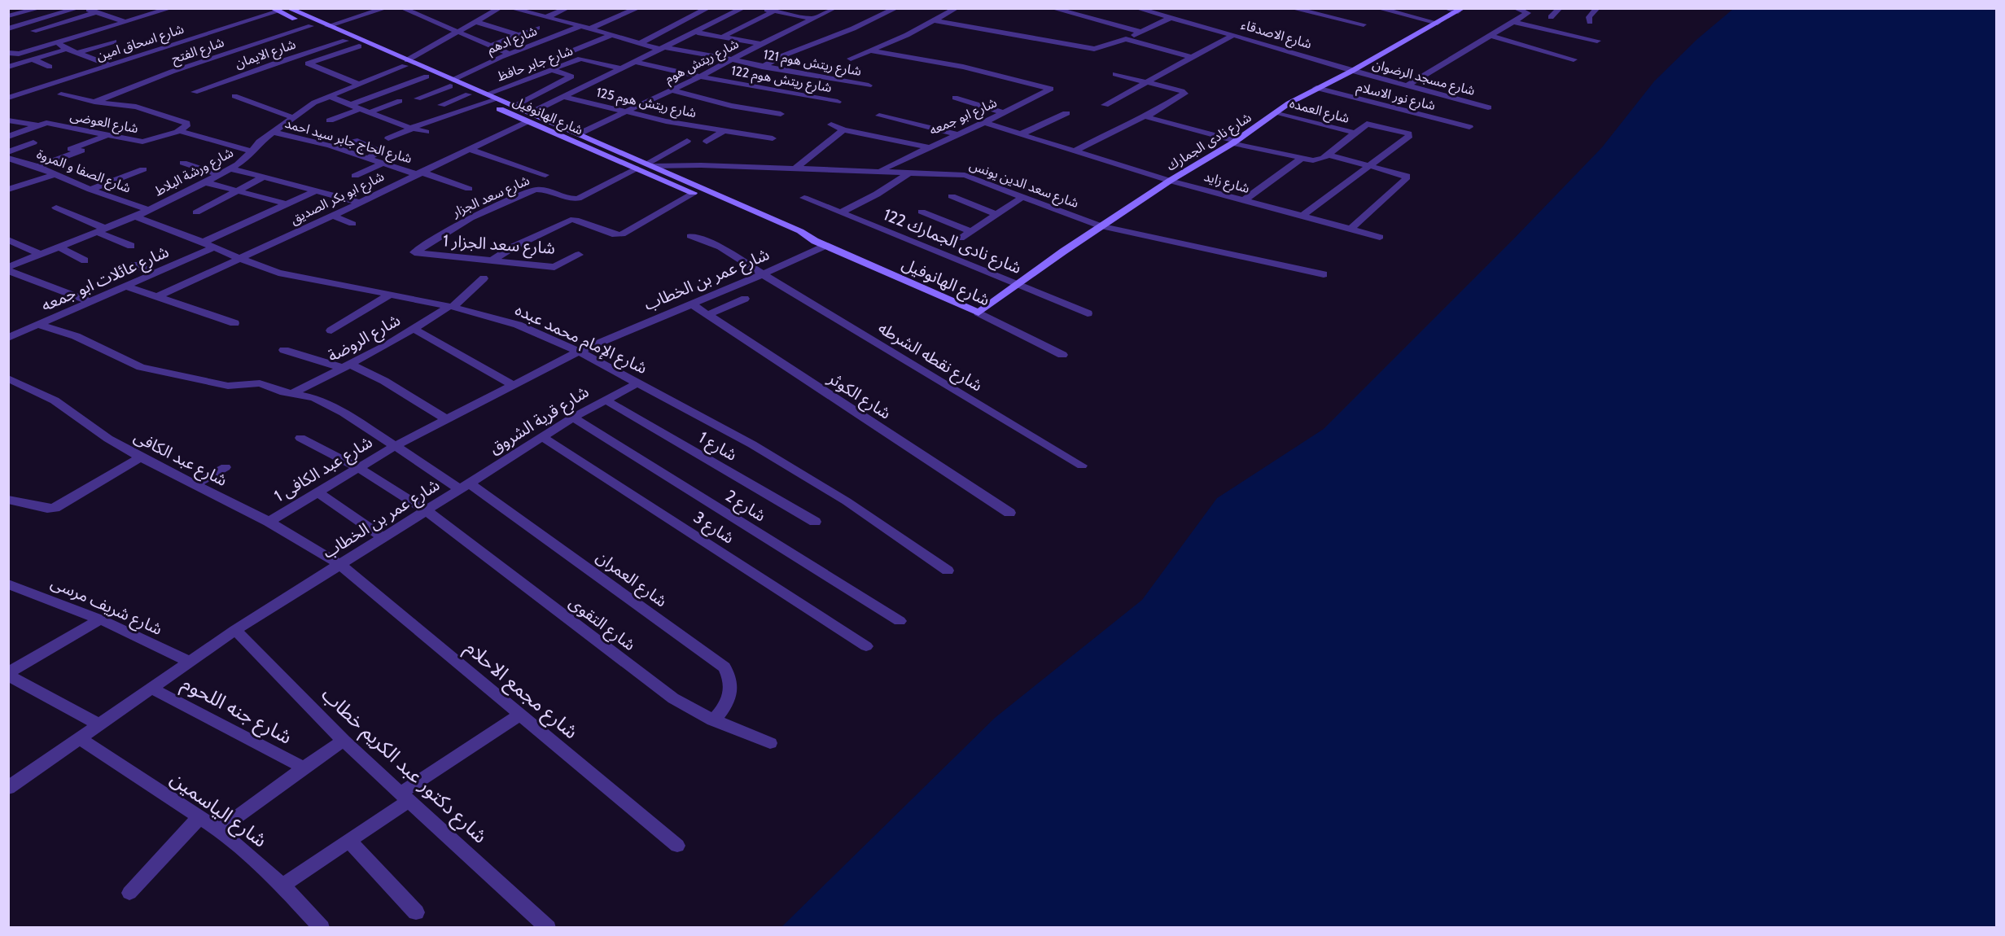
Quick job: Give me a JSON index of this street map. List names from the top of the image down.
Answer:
{
  "streets": {
    "street": [
      "شارع الاصدقاء",
      "شارع ادهم",
      "شارع اسحاق امين",
      "شارع الفتح",
      "شارع الايمان",
      "شارع ريتش هوم",
      "شارع ريتش هوم 121",
      "شارع جابر حافظ",
      "شارع مسجد الرضوان",
      "شارع ريتش هوم 122",
      "شارع نور الاسلام",
      "شارع ريتش هوم 125",
      "شارع العمده",
      "شارع الهانوفيل",
      "شارع ابو جمعه",
      "شارع العوضى",
      "شارع الحاج جابر سيد احمد",
      "شارع نادى الجمارك",
      "شارع الصفا و المروة",
      "شارع ورشة البلاط",
      "شارع زايد",
      "شارع سعد الدين يونس",
      "شارع سعد الجزار",
      "شارع ابو بكر الصديق",
      "شارع نادى الجمارك 122",
      "شارع سعد الجزار 1",
      "شارع عائلات ابو جمعه",
      "شارع عمر بن الخطاب",
      "شارع الروضة",
      "شارع الإمام محمد عبده",
      "شارع نقطه الشرطه",
      "شارع الكوثر",
      "شارع قرية الشروق",
      "شارع 1",
      "شارع عبد الكافى",
      "شارع عبد الكافى 1",
      "شارع 2",
      "شارع 3",
      "شارع العمران",
      "شارع شريف مرسى",
      "شارع التقوى",
      "شارع مجمع الاحلام",
      "شارع جنه اللحوم",
      "شارع دكتور عبد الكريم خطاب",
      "شارع الياسمين"
    ]
  },
  "crossings": [
    ["شارع الاصدقاء", "شارع مسجد الرضوان"],
    ["شارع الاصدقاء", "شارع نادى الجمارك"],
    ["شارع ادهم", "شارع ريتش هوم 121"],
    ["شارع ادهم", "شارع الهانوفيل"],
    ["شارع اسحاق امين", "شارع الهانوفيل"],
    ["شارع الفتح", "شارع الهانوفيل"],
    ["شارع الايمان", "شارع الهانوفيل"],
    ["شارع ريتش هوم", "شارع ريتش هوم 121"],
    ["شارع ريتش هوم", "شارع ريتش هوم 122"],
    ["شارع ريتش هوم", "شارع ريتش هوم 125"],
    ["شارع ريتش هوم", "شارع الهانوفيل"],
    ["شارع جابر حافظ", "شارع الهانوفيل"],
    ["شارع مسجد الرضوان", "شارع نادى الجمارك"],
    ["شارع نور الاسلام", "شارع نادى الجمارك"],
    ["شارع العمده", "شارع نادى الجمارك"],
    ["شارع الهانوفيل", "شارع نادى الجمارك"],
    ["شارع الهانوفيل", "شارع ورشة البلاط"],
    ["شارع الهانوفيل", "شارع سعد الدين يونس"],
    ["شارع الهانوفيل", "شارع سعد الجزار"],
    ["شارع الهانوفيل", "شارع ابو بكر الصديق"],
    ["شارع الهانوفيل", "شارع عمر بن الخطاب"],
    ["شارع ابو جمعه", "شارع زايد"],
    ["شارع ابو جمعه", "شارع سعد الدين يونس"],
    ["شارع الحاج جابر سيد احمد", "شارع ورشة البلاط"],
    ["شارع الحاج جابر سيد احمد", "شارع ابو بكر الصديق"],
    ["شارع نادى الجمارك", "شارع زايد"],
    ["شارع نادى الجمارك", "شارع سعد الدين يونس"],
    ["شارع نادى الجمارك", "شارع نادى الجمارك 122"],
    ["شارع الصفا و المروة", "شارع ورشة البلاط"],
    ["شارع ورشة البلاط", "شارع الإمام محمد عبده"],
    ["شارع سعد الجزار", "شارع سعد الجزار 1"],
    ["شارع ابو بكر الصديق", "شارع الإمام محمد عبده"],
    ["شارع عائلات ابو جمعه", "شارع الإمام محمد عبده"],
    ["شارع عمر بن الخطاب", "شارع الإمام محمد عبده"],
    ["شارع عمر بن الخطاب", "شارع نقطه الشرطه"],
    ["شارع عمر بن الخطاب", "شارع الكوثر"],
    ["شارع عمر بن الخطاب", "شارع قرية الشروق"],
    ["شارع عمر بن الخطاب", "شارع عبد الكافى"],
    ["شارع عمر بن الخطاب", "شارع عبد الكافى 1"],
    ["شارع عمر بن الخطاب", "شارع العمران"],
    ["شارع عمر بن الخطاب", "شارع شريف مرسى"],
    ["شارع عمر بن الخطاب", "شارع التقوى"],
    ["شارع عمر بن الخطاب", "شارع مجمع الاحلام"],
    ["شارع عمر بن الخطاب", "شارع جنه اللحوم"],
    ["شارع عمر بن الخطاب", "شارع دكتور عبد الكريم خطاب"],
    ["شارع عمر بن الخطاب", "شارع الياسمين"],
    ["شارع الروضة", "شارع الإمام محمد عبده"],
    ["شارع الإمام محمد عبده", "شارع قرية الشروق"],
    ["شارع قرية الشروق", "شارع 1"],
    ["شارع قرية الشروق", "شارع 2"],
    ["شارع قرية الشروق", "شارع 3"],
    ["شارع قرية الشروق", "شارع العمران"],
    ["شارع عبد الكافى", "شارع عبد الكافى 1"],
    ["شارع عبد الكافى", "شارع مجمع الاحلام"],
    ["شارع عبد الكافى 1", "شارع التقوى"],
    ["شارع العمران", "شارع التقوى"]
  ]
}
